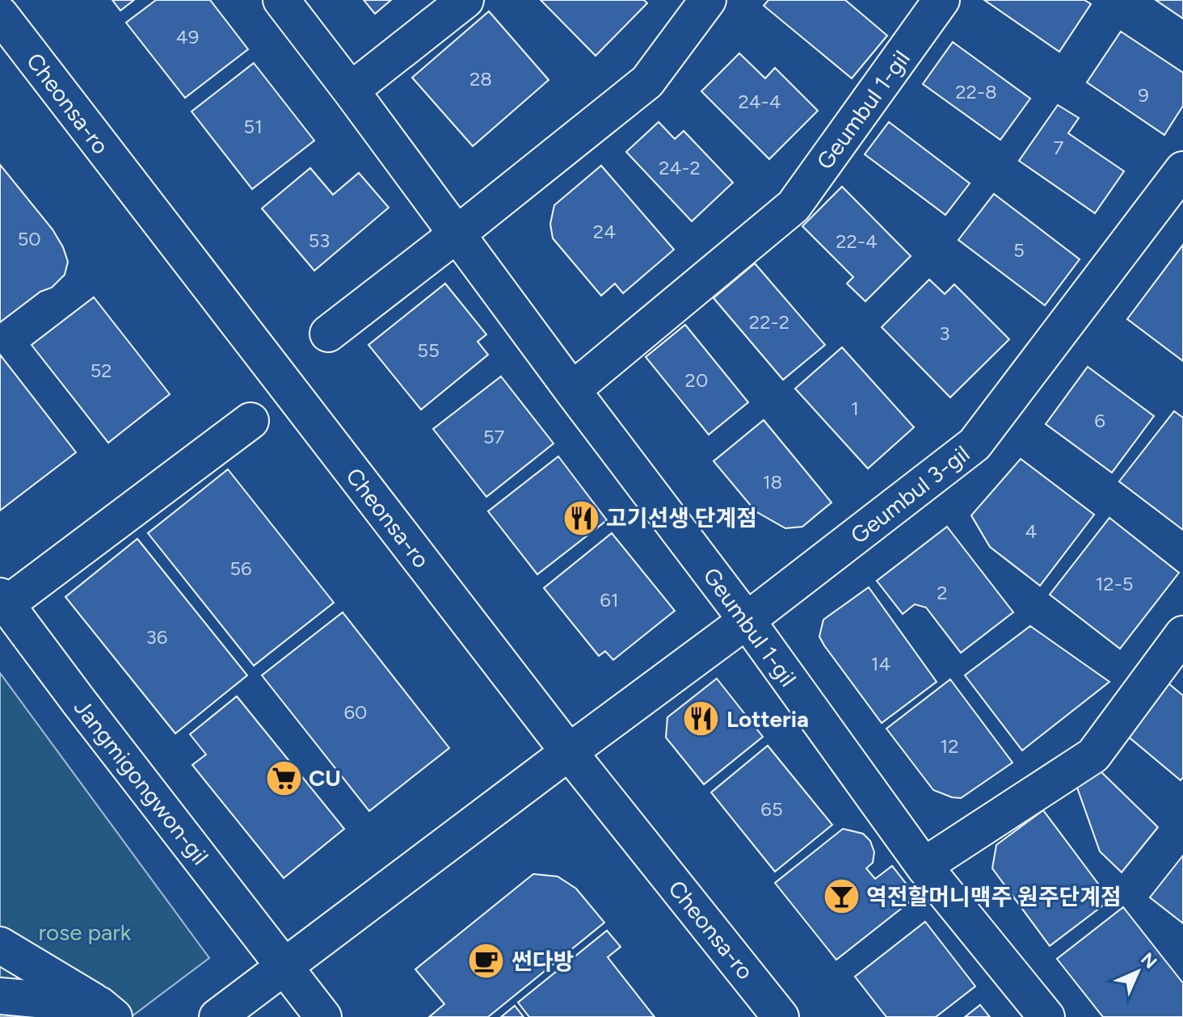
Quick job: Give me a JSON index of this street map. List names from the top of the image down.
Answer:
{
  "streets": {
    "street": [
      "Cheonsa-ro",
      "Geumbul 1-gil",
      "Geumbul 3-gil",
      "Jangmigongwon-gil"
    ]
  },
  "crossings": [
    ["Cheonsa-ro", "Geumbul 3-gil"],
    ["Geumbul 1-gil", "Geumbul 3-gil"]
  ],
  "parks": ["rose park"],
  "places": {
    "restaurant": ["고기선생 단계점", "Lotteria"],
    "supermarket": ["CU"],
    "bar": ["역전할머니맥주 원주단계점"],
    "cafe": ["썬다방"]
  },
  "house_numbers": [
    "49",
    "28",
    "22-8",
    "9",
    "24-4",
    "51",
    "7",
    "24-2",
    "24",
    "50",
    "53",
    "22-4",
    "5",
    "22-2",
    "3",
    "55",
    "52",
    "20",
    "1",
    "6",
    "57",
    "18",
    "4",
    "56",
    "12-5",
    "2",
    "61",
    "36",
    "14",
    "60",
    "12",
    "65"
  ],
  "north": "top right"
}
